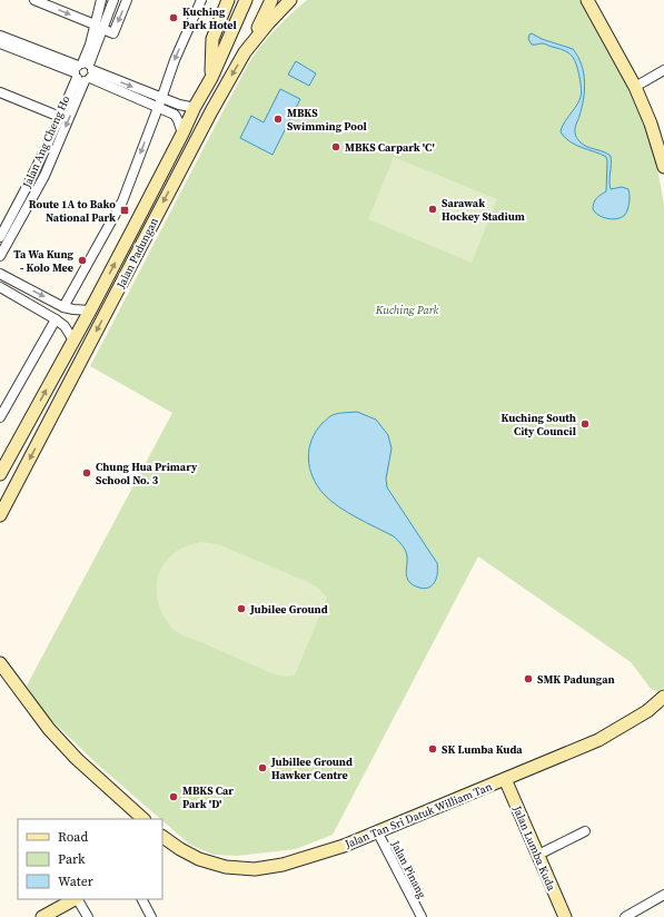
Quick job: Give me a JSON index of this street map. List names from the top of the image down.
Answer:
{
  "streets": {
    "main road": ["Jalan Padungan", "Jalan Tan Sri Datuk William Tan", "Jalan Lumba Kuda"],
    "street": ["Jalan Ang Cheng Ho", "Jalan Pinang"]
  },
  "crossings": [
    ["Jalan Tan Sri Datuk William Tan", "Jalan Lumba Kuda"],
    ["Jalan Tan Sri Datuk William Tan", "Jalan Pinang"]
  ],
  "parks": ["Kuching Park"],
  "places": {
    "other": [
      "Kuching Park Hotel",
      "MBKS Swimming Pool",
      "MBKS Carpark 'C'",
      "Sarawak Hockey Stadium",
      "Ta Wa Kung - Kolo Mee",
      "Kuching South City Council",
      "Chung Hua Primary School No. 3",
      "Jubilee Ground",
      "SMK Padungan",
      "SK Lumba Kuda",
      "Jubillee Ground Hawker Centre",
      "MBKS Car Park 'D'"
    ],
    "transit": ["Route 1A to Bako National Park"]
  },
  "legend": ["Road", "Park", "Water"]
}
